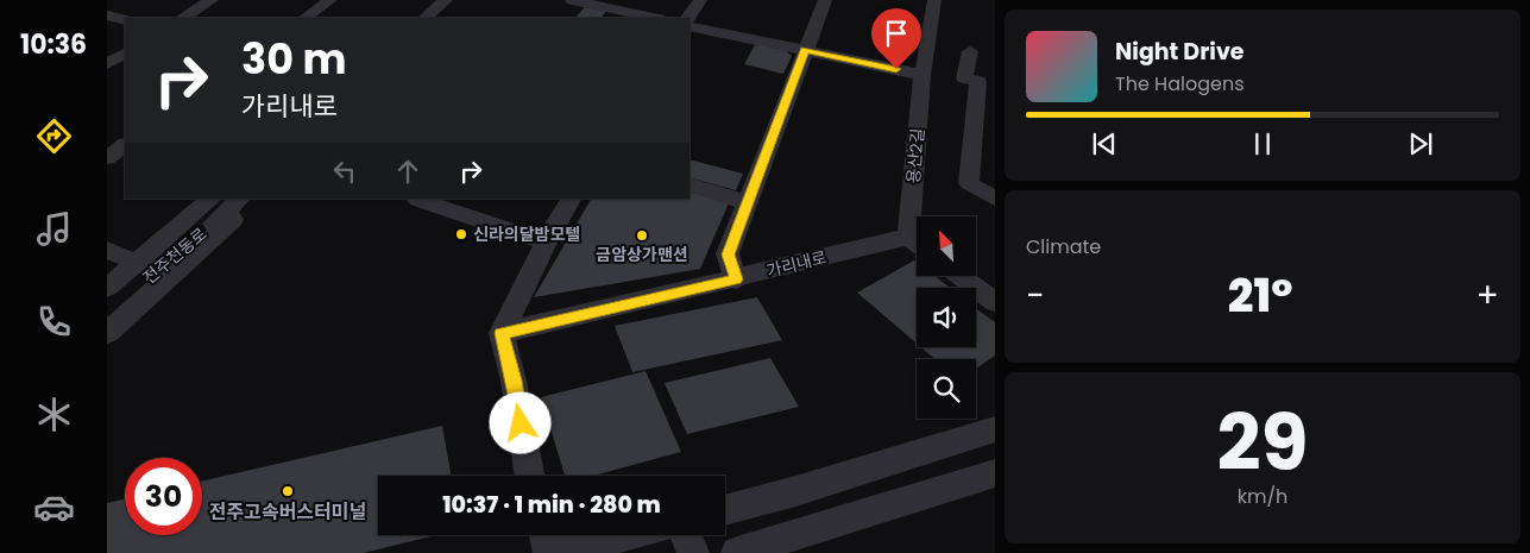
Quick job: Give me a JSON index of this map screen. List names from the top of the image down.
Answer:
{
  "streets": {
    "street": ["용산2길", "전주천동로", "가리내로"]
  },
  "places": ["신라의달밤모텔", "금암상가맨션", "전주고속버스터미널"],
  "north": "top left",
  "page": {
    "tabs": "10:36",
    "turn": ["30 m", "가리내로"],
    "song": ["Night Drive", "The Halogens"],
    "tile": [
      "Climate",
      ["29", "km/h"]
    ],
    "heat": ["−", "21°", "+"],
    "limit": "30",
    "trip": "10:37 · 1 min · 280 m"
  }
}
